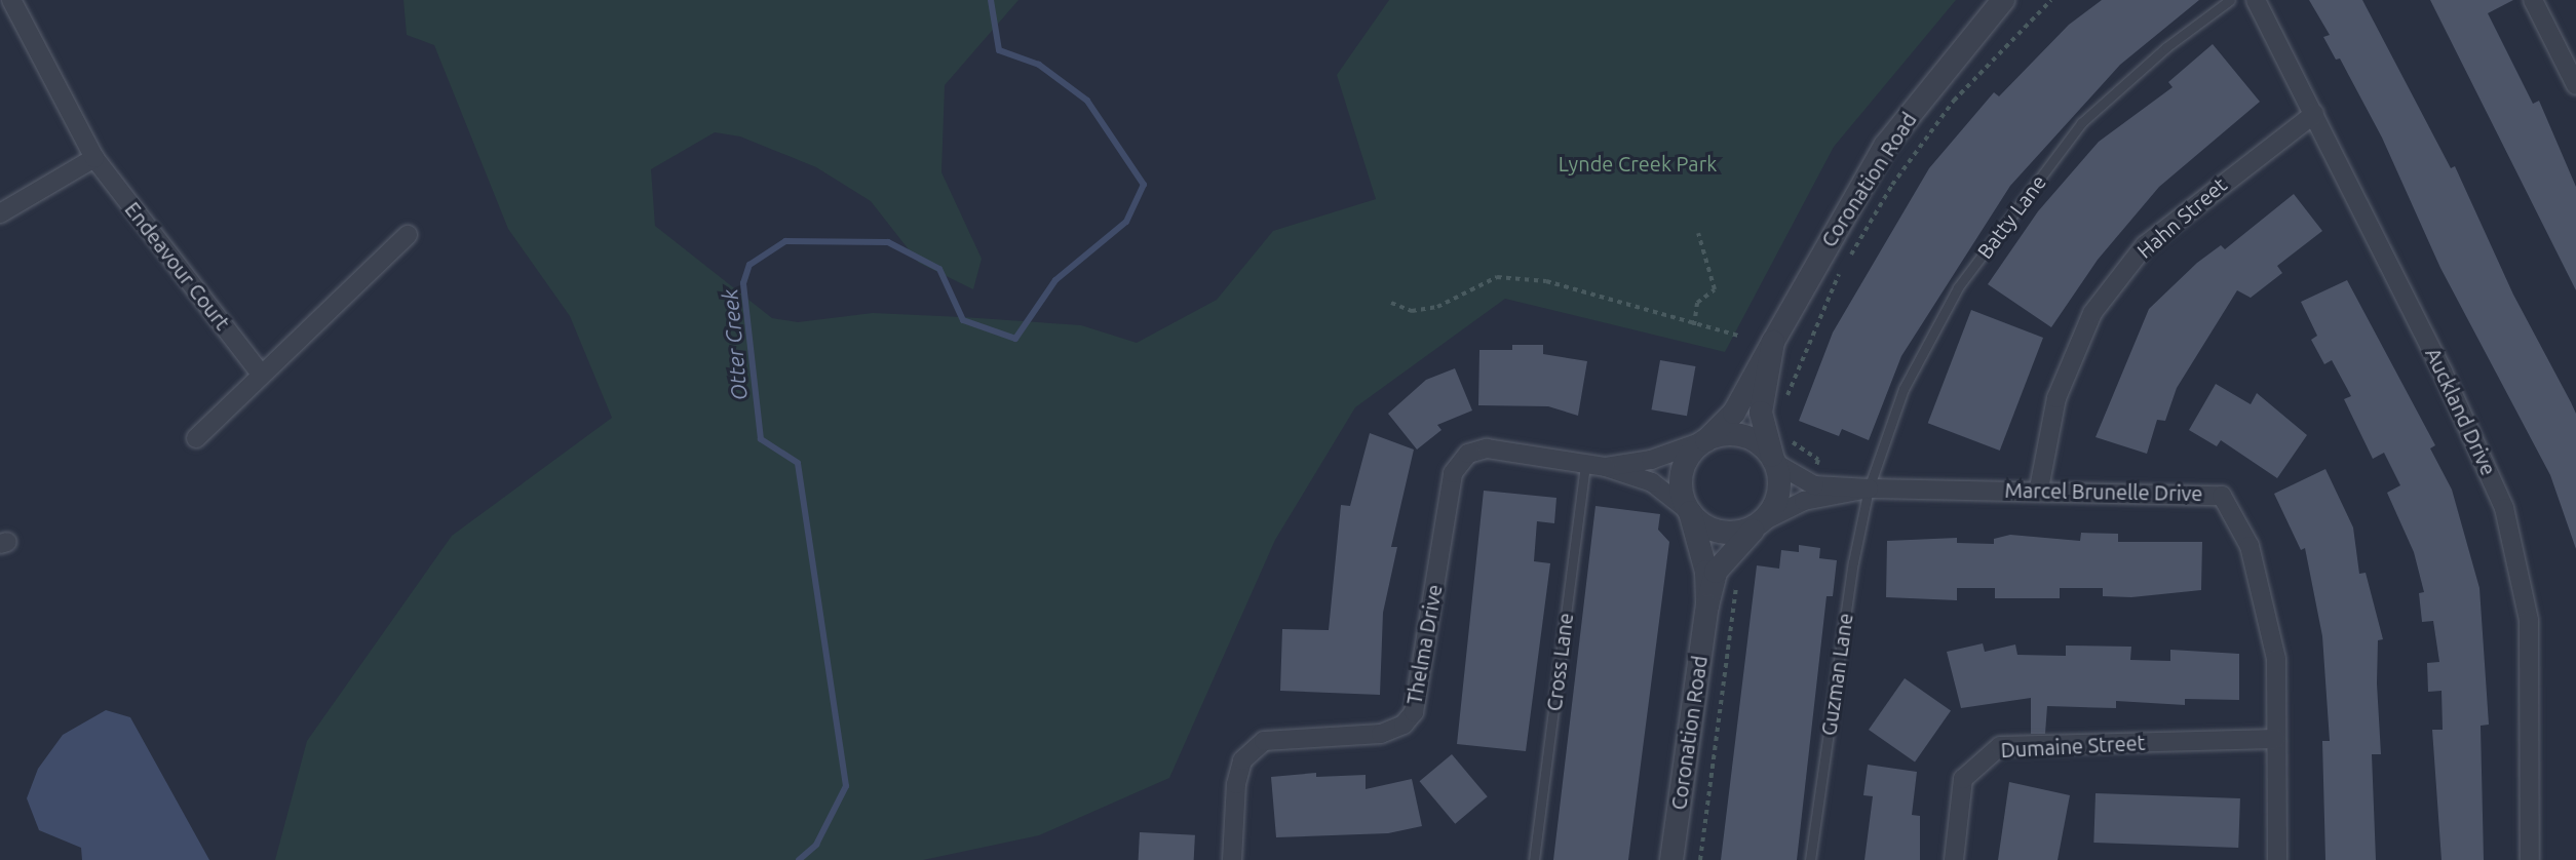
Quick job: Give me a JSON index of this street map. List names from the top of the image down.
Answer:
{
  "streets": {
    "street": [
      "Coronation Road",
      "Hahn Street",
      "Endeavour Court",
      "Auckland Drive",
      "Marcel Brunelle Drive",
      "Thelma Drive",
      "Dumaine Street"
    ],
    "lane": ["Batty Lane", "Cross Lane", "Guzman Lane"]
  },
  "crossings": [
    ["Coronation Road", "Marcel Brunelle Drive"],
    ["Batty Lane", "Marcel Brunelle Drive"],
    ["Batty Lane", "Guzman Lane"],
    ["Hahn Street", "Auckland Drive"],
    ["Hahn Street", "Marcel Brunelle Drive"],
    ["Marcel Brunelle Drive", "Guzman Lane"],
    ["Marcel Brunelle Drive", "Dumaine Street"],
    ["Thelma Drive", "Cross Lane"]
  ],
  "water": ["Otter Creek"],
  "parks": ["Lynde Creek Park"]
}
